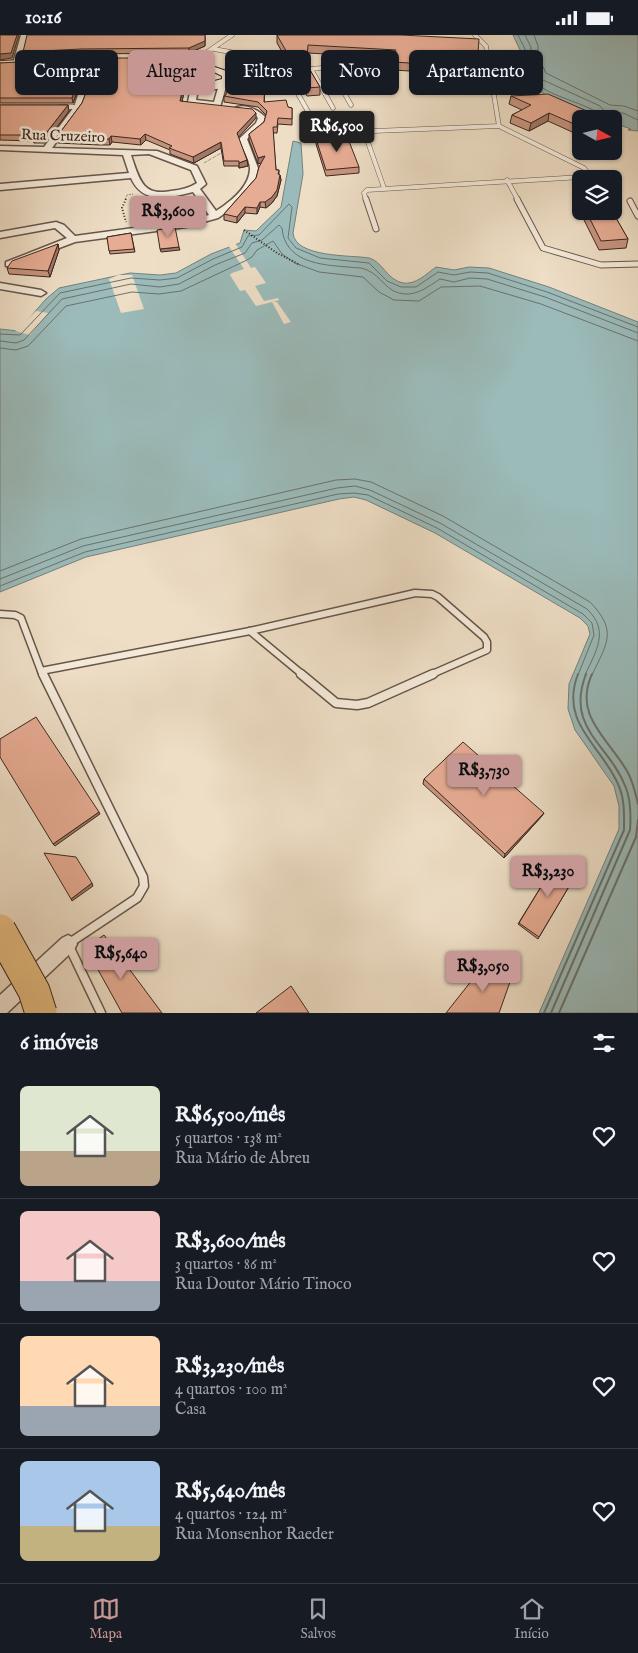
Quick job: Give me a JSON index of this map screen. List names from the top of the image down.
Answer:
{
  "streets": {
    "street": ["Rua Cruzeiro"]
  },
  "north": "right",
  "page": {
    "status": "10:16",
    "chip": [
      "Comprar",
      "Alugar",
      "Filtros",
      "Novo",
      "Apartamento"
    ],
    "price": [
      "R$6,500",
      "R$3,600",
      "R$3,730",
      "R$3,230",
      "R$5,640",
      "R$3,050"
    ],
    "heading": "6 imóveis",
    "list": [
      {
        "name": "R$6,500/mês",
        "note": "5 quartos · 138 m² · Rua Mário de Abreu"
      },
      {
        "name": "R$3,600/mês",
        "note": "3 quartos · 86 m² · Rua Doutor Mário Tinoco"
      },
      {
        "name": "R$3,230/mês",
        "note": "4 quartos · 100 m² · Casa"
      },
      {
        "name": "R$5,640/mês",
        "note": "4 quartos · 124 m² · Rua Monsenhor Raeder"
      }
    ],
    "tabs": ["Mapa", "Salvos", "Início"]
  }
}
